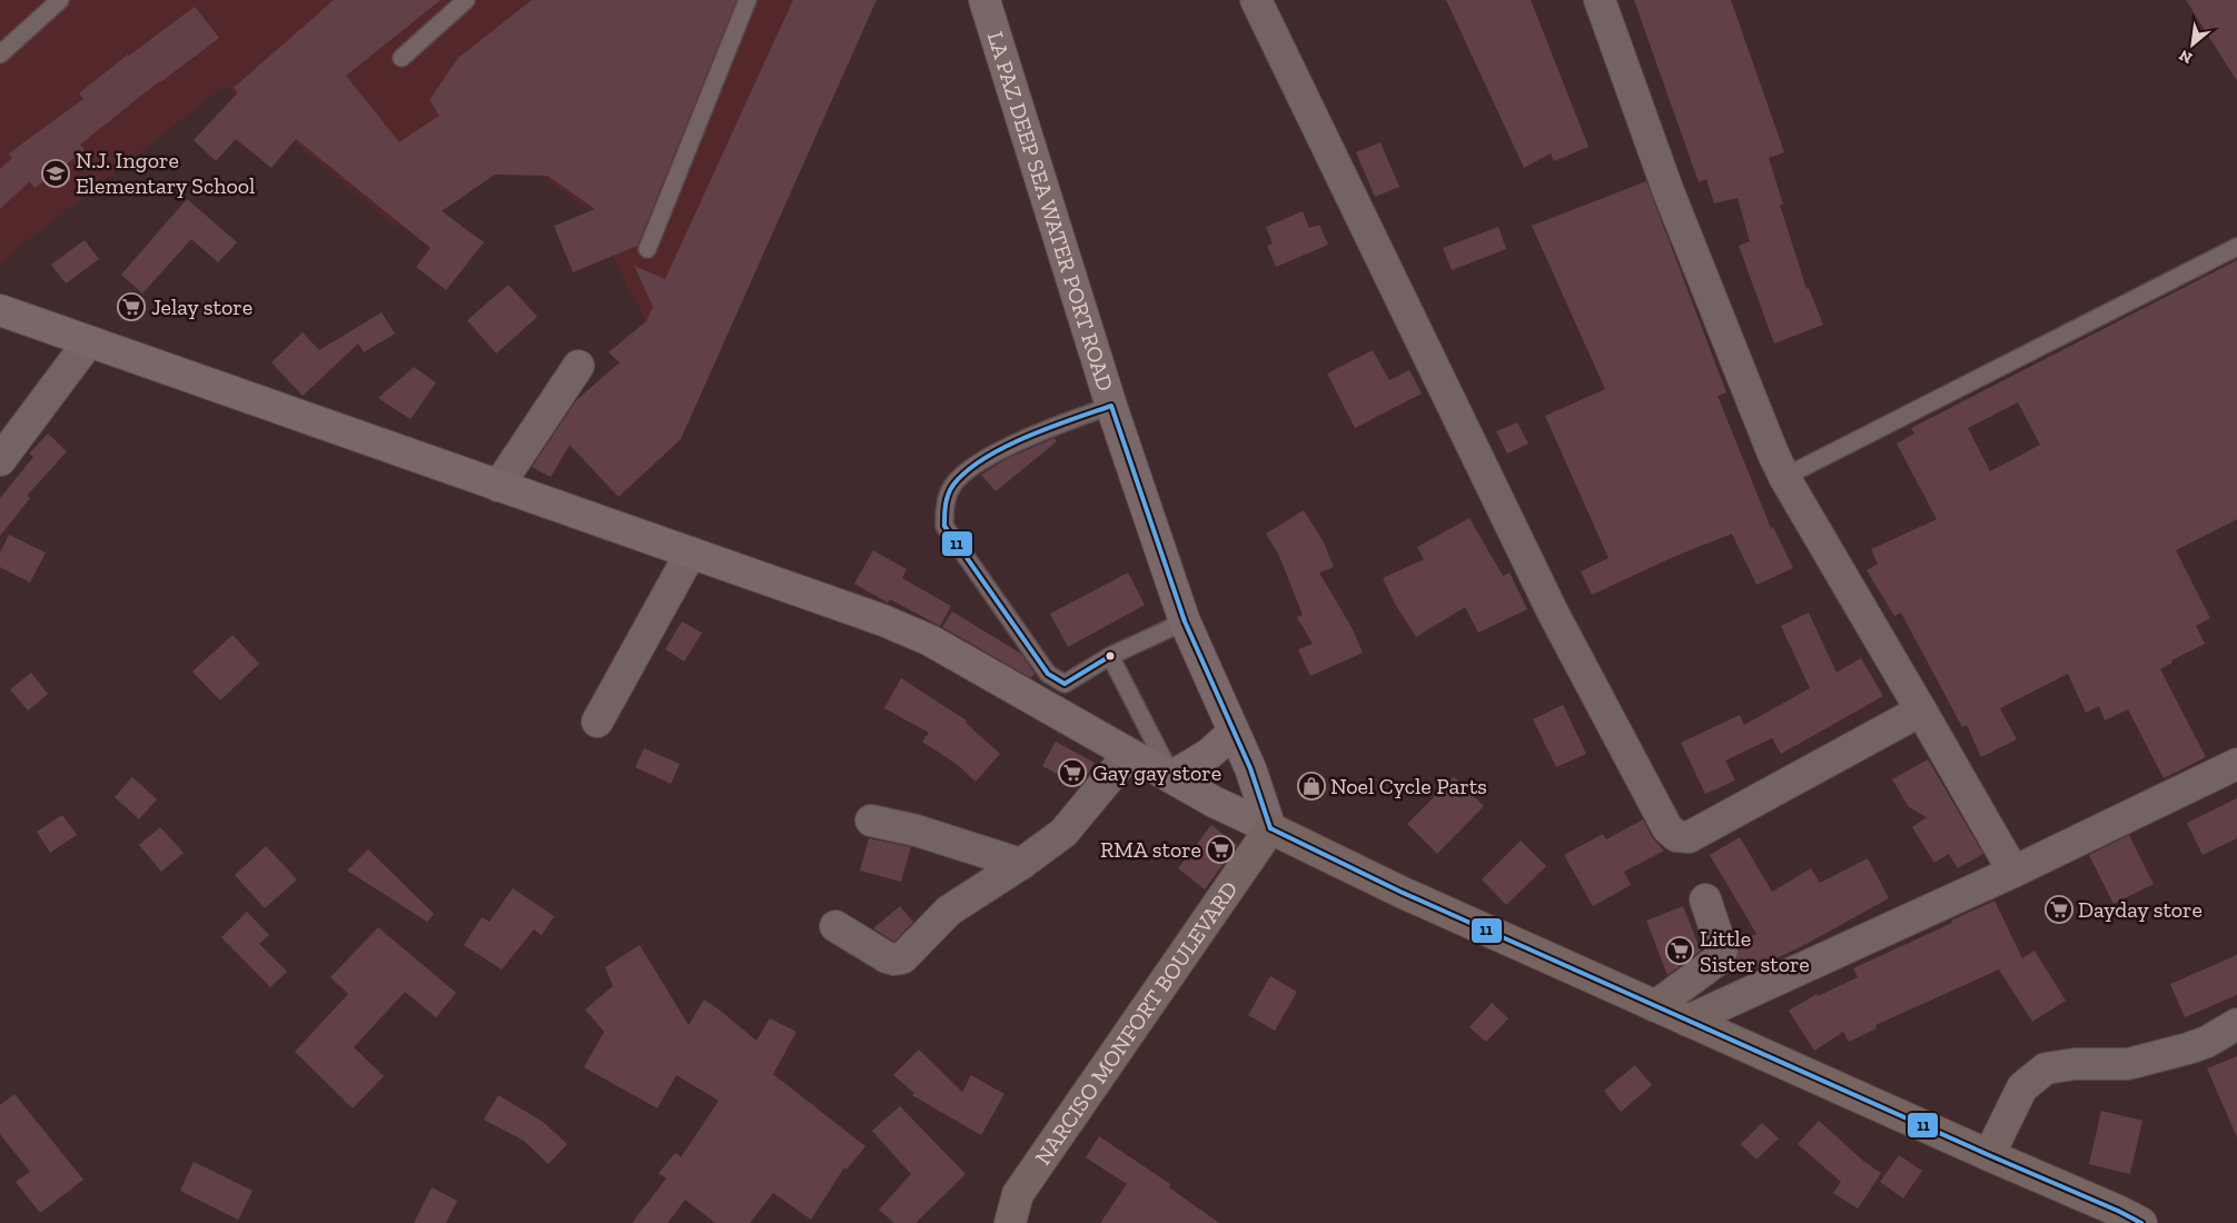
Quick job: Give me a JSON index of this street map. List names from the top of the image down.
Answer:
{
  "streets": {
    "main road": ["NARCISO MONFORT BOULEVARD"],
    "street": ["LA PAZ DEEP SEA WATER PORT ROAD"]
  },
  "crossings": [
    ["LA PAZ DEEP SEA WATER PORT ROAD", "NARCISO MONFORT BOULEVARD"]
  ],
  "places": {
    "school or university": ["N.J. Ingore Elementary School"],
    "supermarket": [
      "Jelay store",
      "Gay gay store",
      "RMA store",
      "Dayday store",
      "Little Sister store"
    ],
    "shop": ["Noel Cycle Parts"]
  },
  "lines": ["transit line 11"],
  "north": "bottom left"
}
